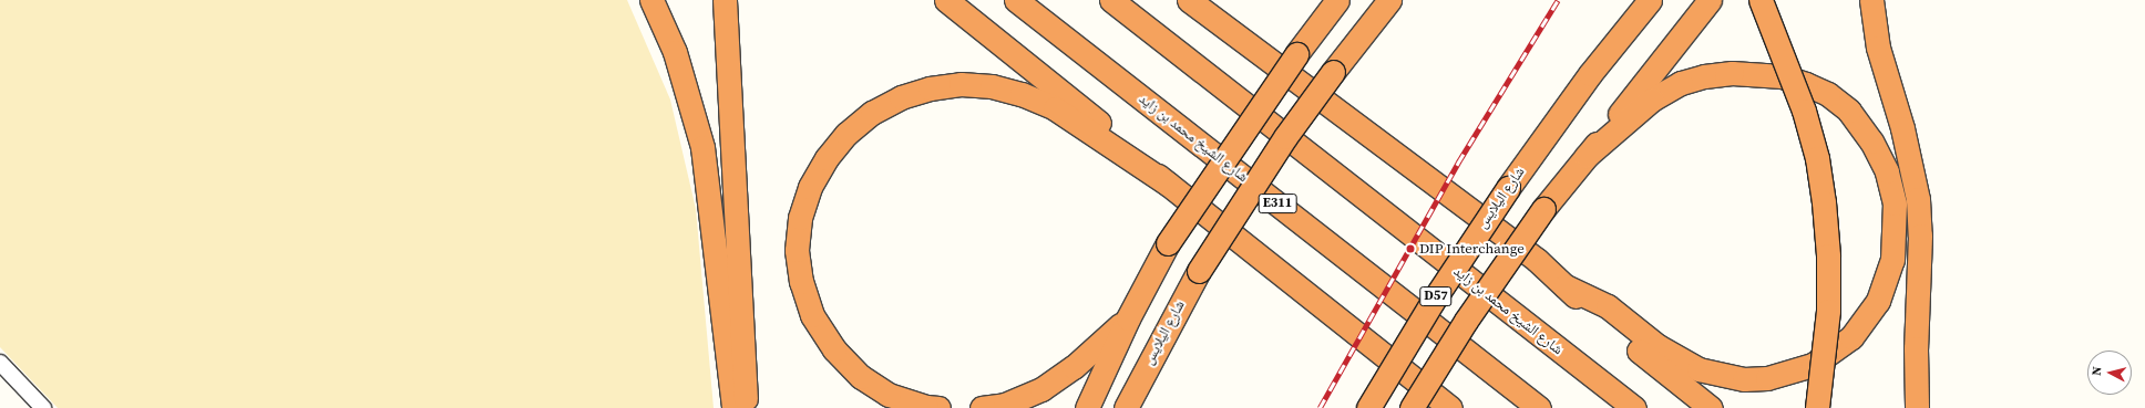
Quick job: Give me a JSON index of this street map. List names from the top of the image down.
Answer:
{
  "streets": {
    "highway": [
      "شارع الشيخ محمد بن زايد",
      "شارع اليلايس",
      "E311",
      "D57"
    ]
  },
  "places": ["DIP Interchange"],
  "north": "left"
}
